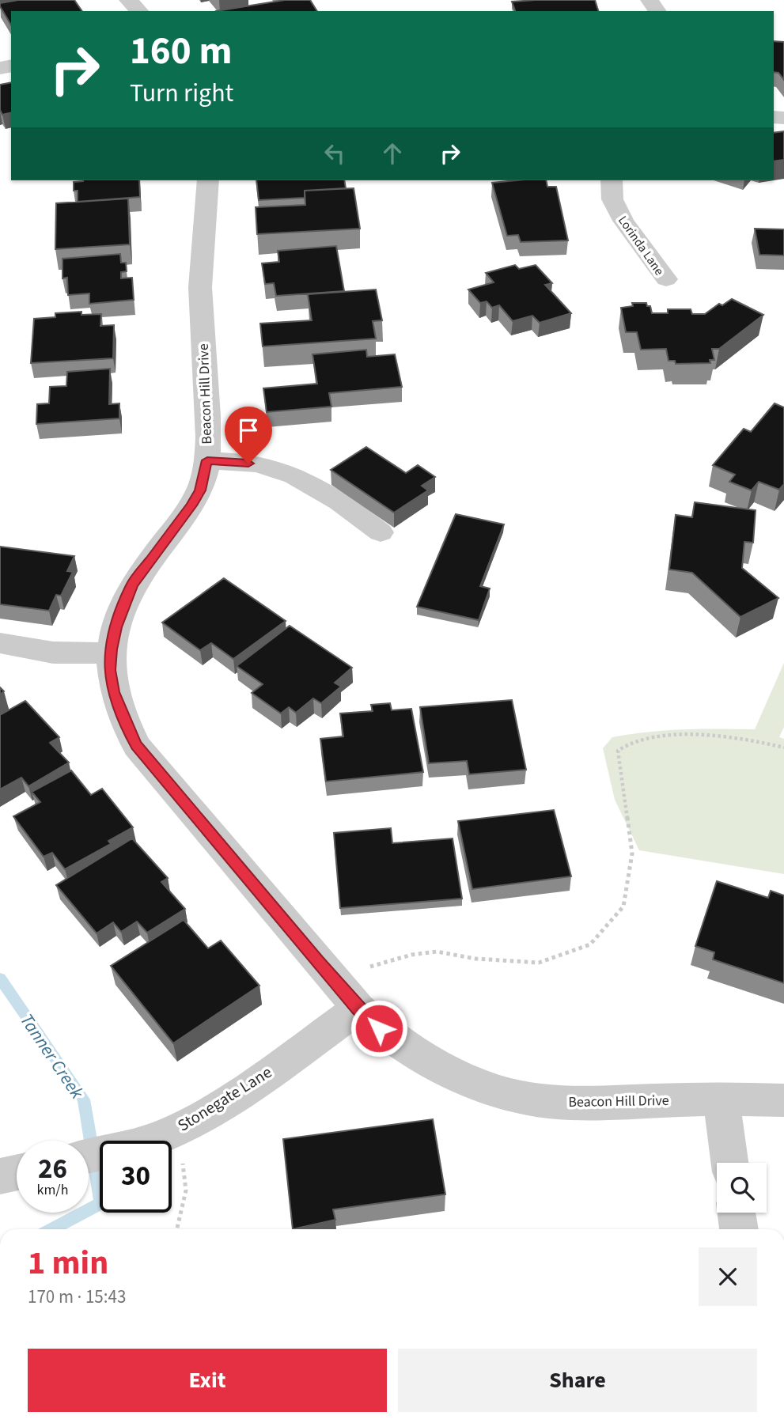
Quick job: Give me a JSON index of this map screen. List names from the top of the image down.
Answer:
{
  "streets": {
    "street": ["Lorinda Lane", "Beacon Hill Drive", "Stonegate Lane"]
  },
  "crossings": [
    ["Beacon Hill Drive", "Stonegate Lane"]
  ],
  "water": ["Tanner Creek"],
  "page": {
    "turn": ["160 m", "Turn right"],
    "speed": "26 km/h",
    "limit": "30",
    "heading": ["1 min", "170 m · 15:43"],
    "buttons": ["Exit", "Share"]
  }
}
